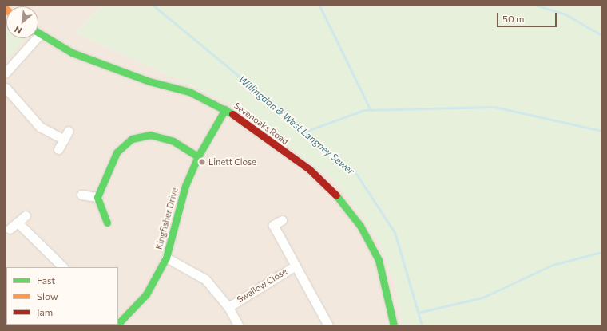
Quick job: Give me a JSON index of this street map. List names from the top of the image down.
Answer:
{
  "streets": {
    "street": ["Sevenoaks Road", "Kingfisher Drive", "Swallow Close"]
  },
  "crossings": [
    ["Sevenoaks Road", "Kingfisher Drive"]
  ],
  "water": ["Willingdon & West Langney Sewer"],
  "places": ["Linett Close"],
  "legend": ["Fast", "Slow", "Jam"],
  "scale_bar": "50 m",
  "north": "bottom left"
}
